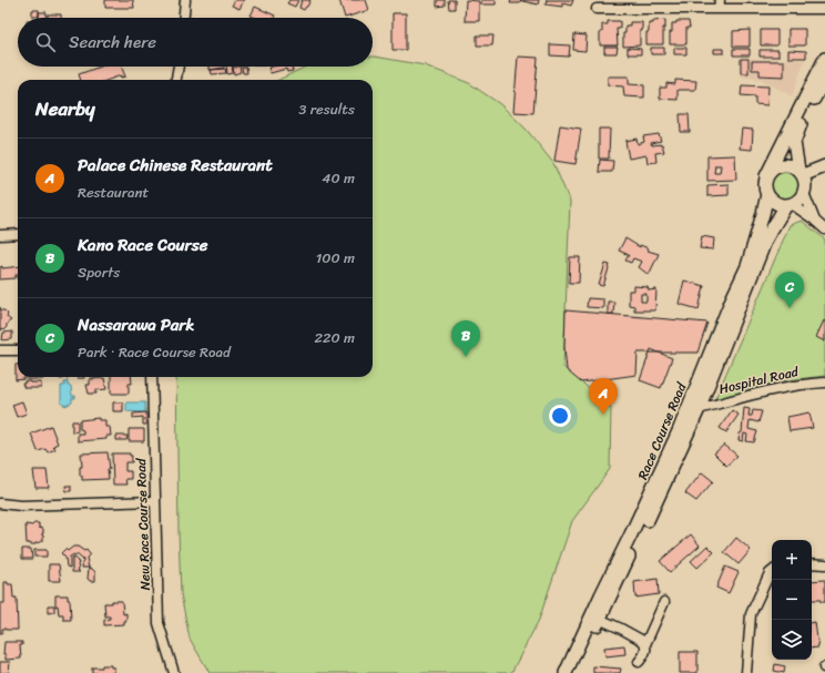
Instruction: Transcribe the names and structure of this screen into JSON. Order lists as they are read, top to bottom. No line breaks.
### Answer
{"streets":{"street":["Hospital Road","Race Course Road","New Race Course Road"]},"crossings":[["Hospital Road","Race Course Road"]],"page":{"search":"Search here","heading":["Nearby","3 results"],"list":[{"mark":"A","name":"Palace Chinese Restaurant","note":"Restaurant","value":"40 m"},{"mark":"B","name":"Kano Race Course","note":"Sports","value":"100 m"},{"mark":"C","name":"Nassarawa Park","note":"Park · Race Course Road","value":"220 m"}],"pins":["C","B","A"],"map_buttons":["+","−"]}}
